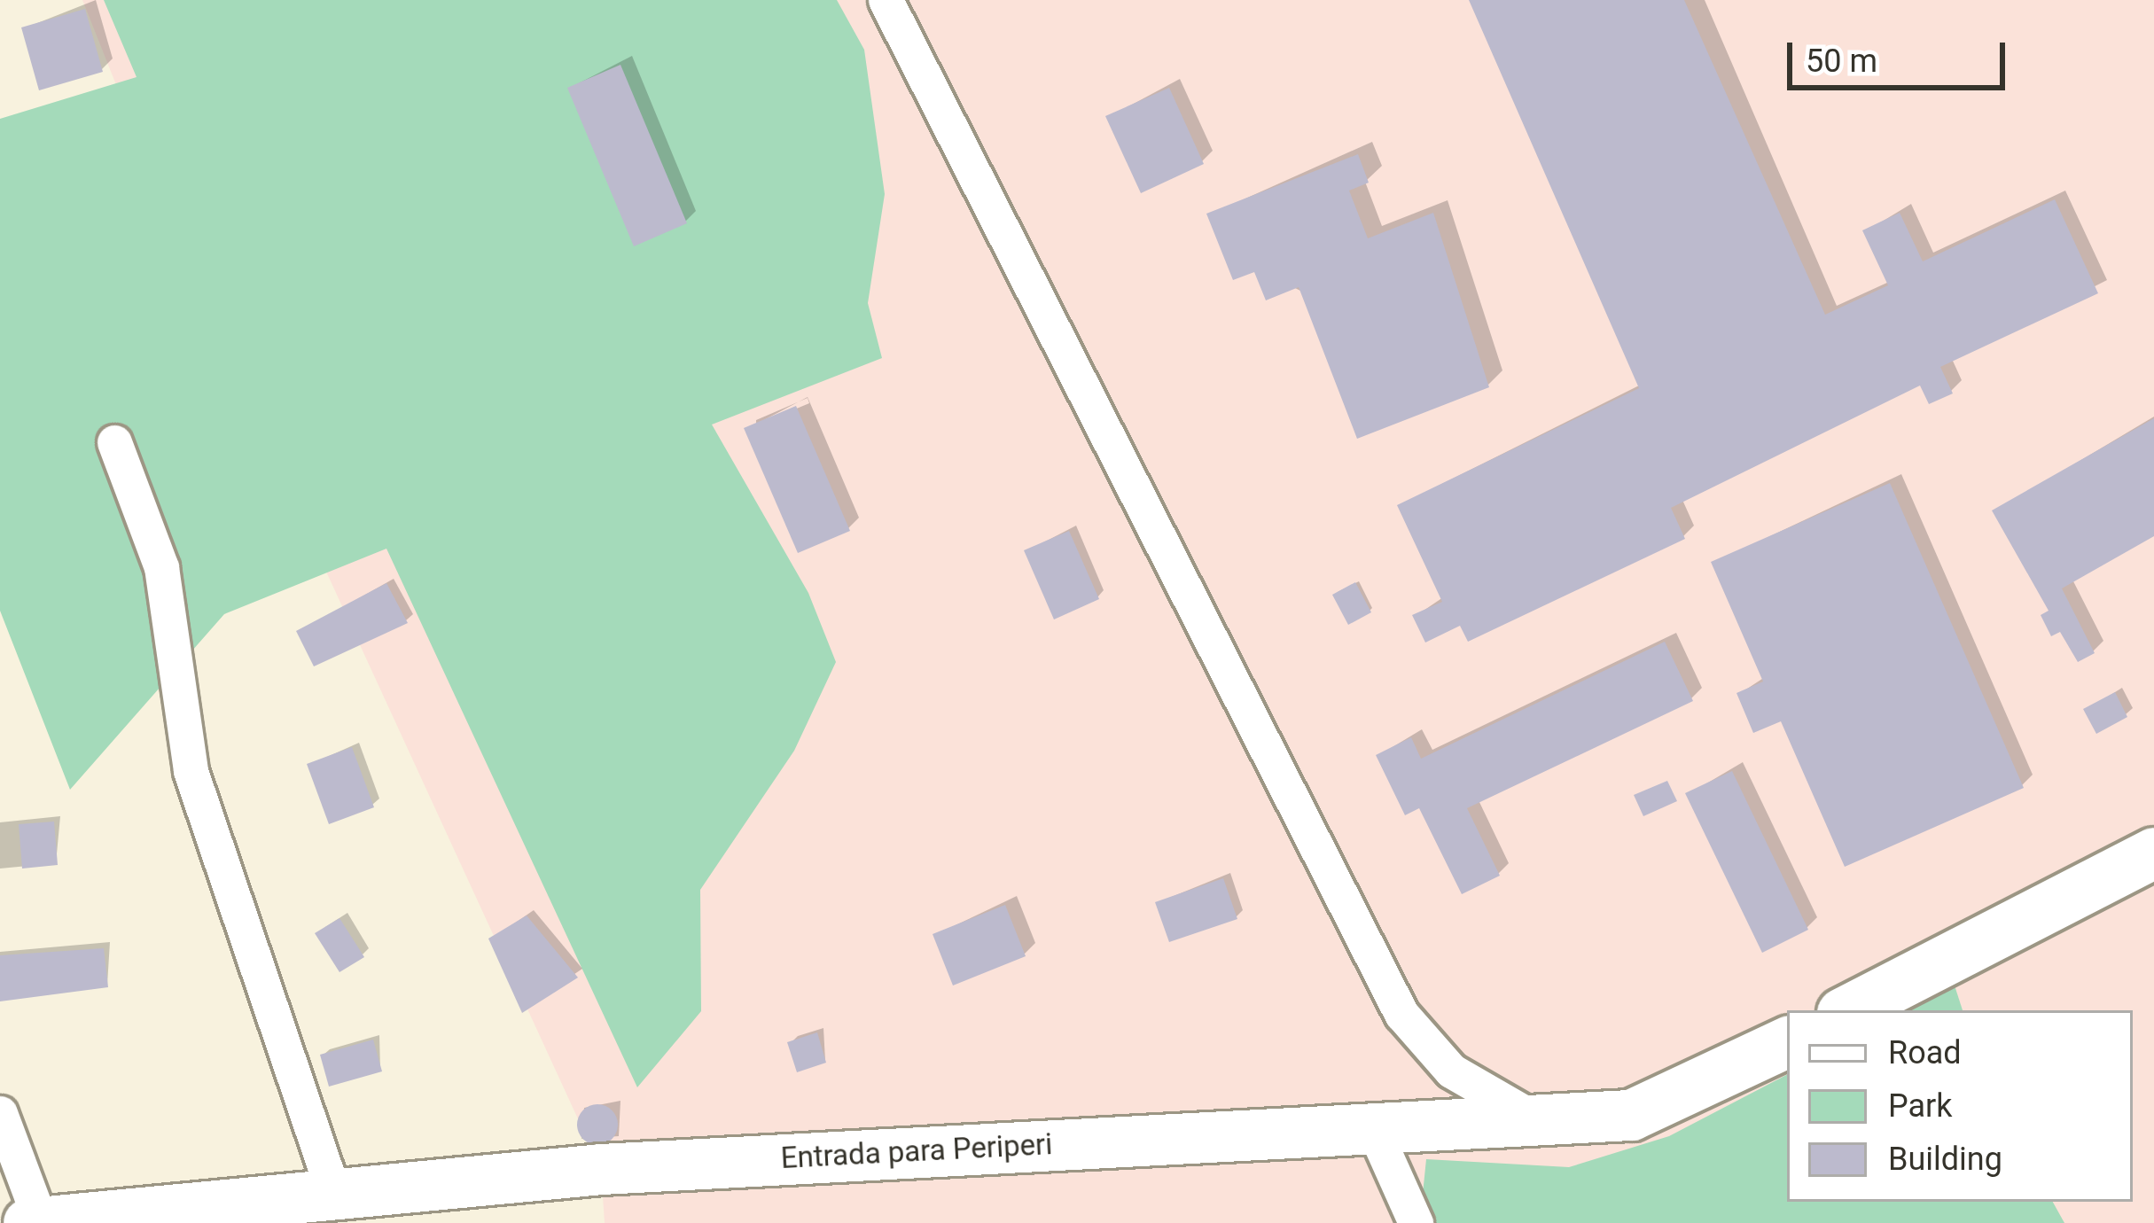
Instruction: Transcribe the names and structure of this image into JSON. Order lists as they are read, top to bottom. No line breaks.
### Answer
{"streets":{"main road":["Entrada para Periperi"]},"legend":["Road","Park","Building"],"scale_bar":"50 m"}
